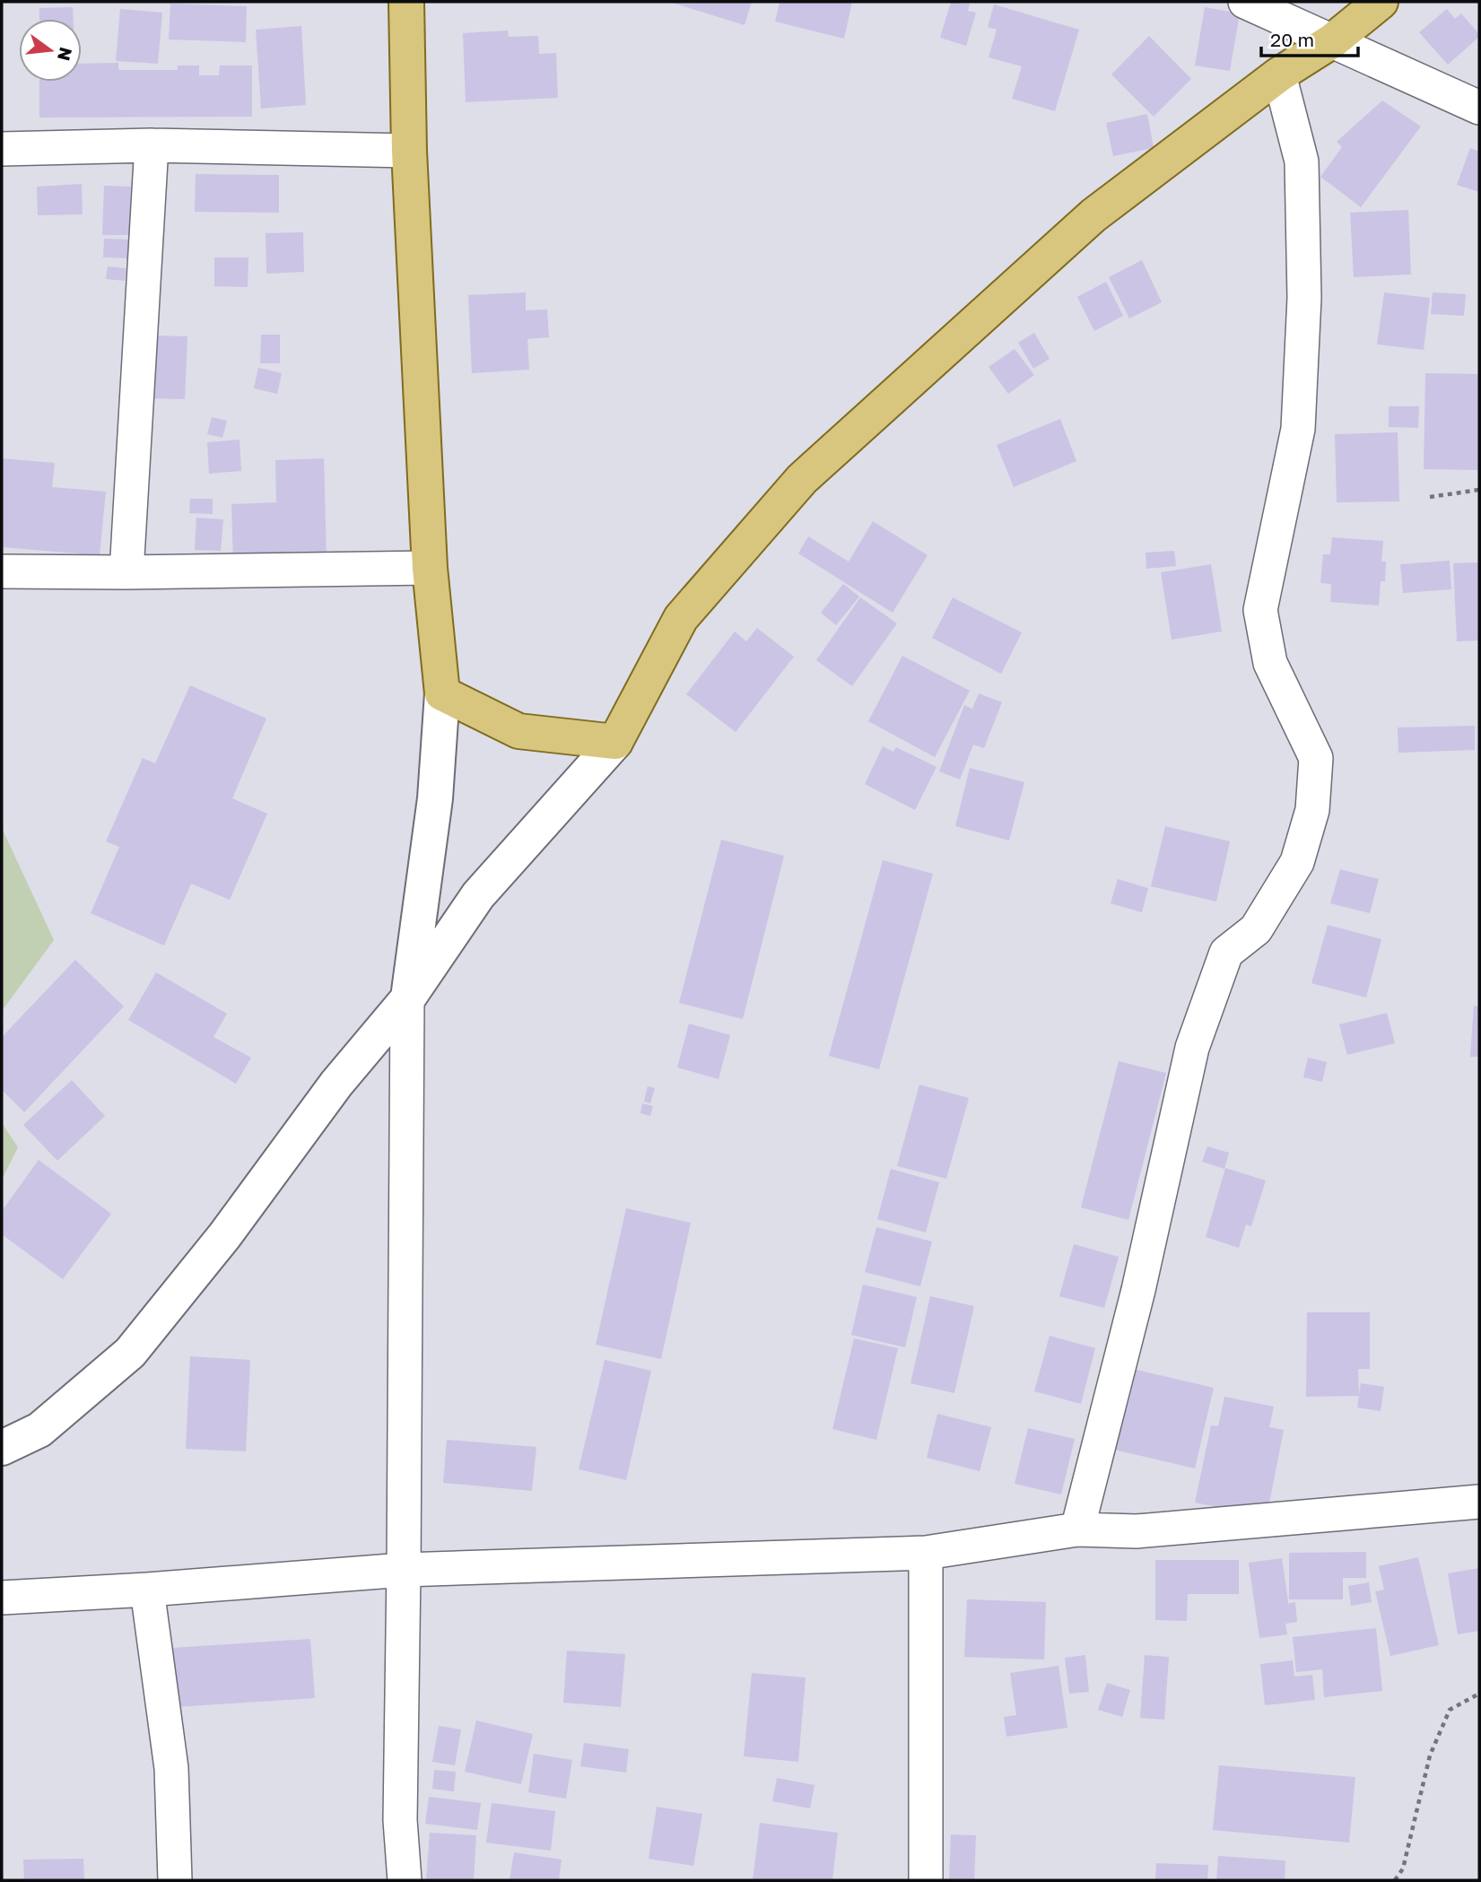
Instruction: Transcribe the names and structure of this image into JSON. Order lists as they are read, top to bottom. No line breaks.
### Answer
{"scale_bar":"20 m","north":"right"}
